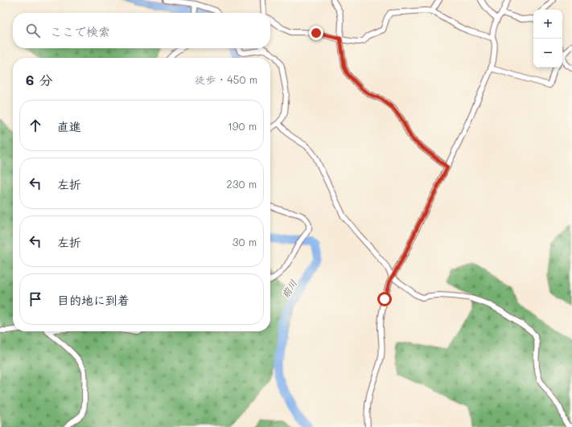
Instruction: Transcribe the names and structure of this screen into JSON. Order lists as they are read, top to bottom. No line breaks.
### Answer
{"water":["前川"],"page":{"map_buttons":["+","−"],"search":"ここで検索","heading":["6 分","徒歩 · 450 m"],"list":[["直進","190 m"],["左折","230 m"],["左折","30 m"],"目的地に到着"]}}
